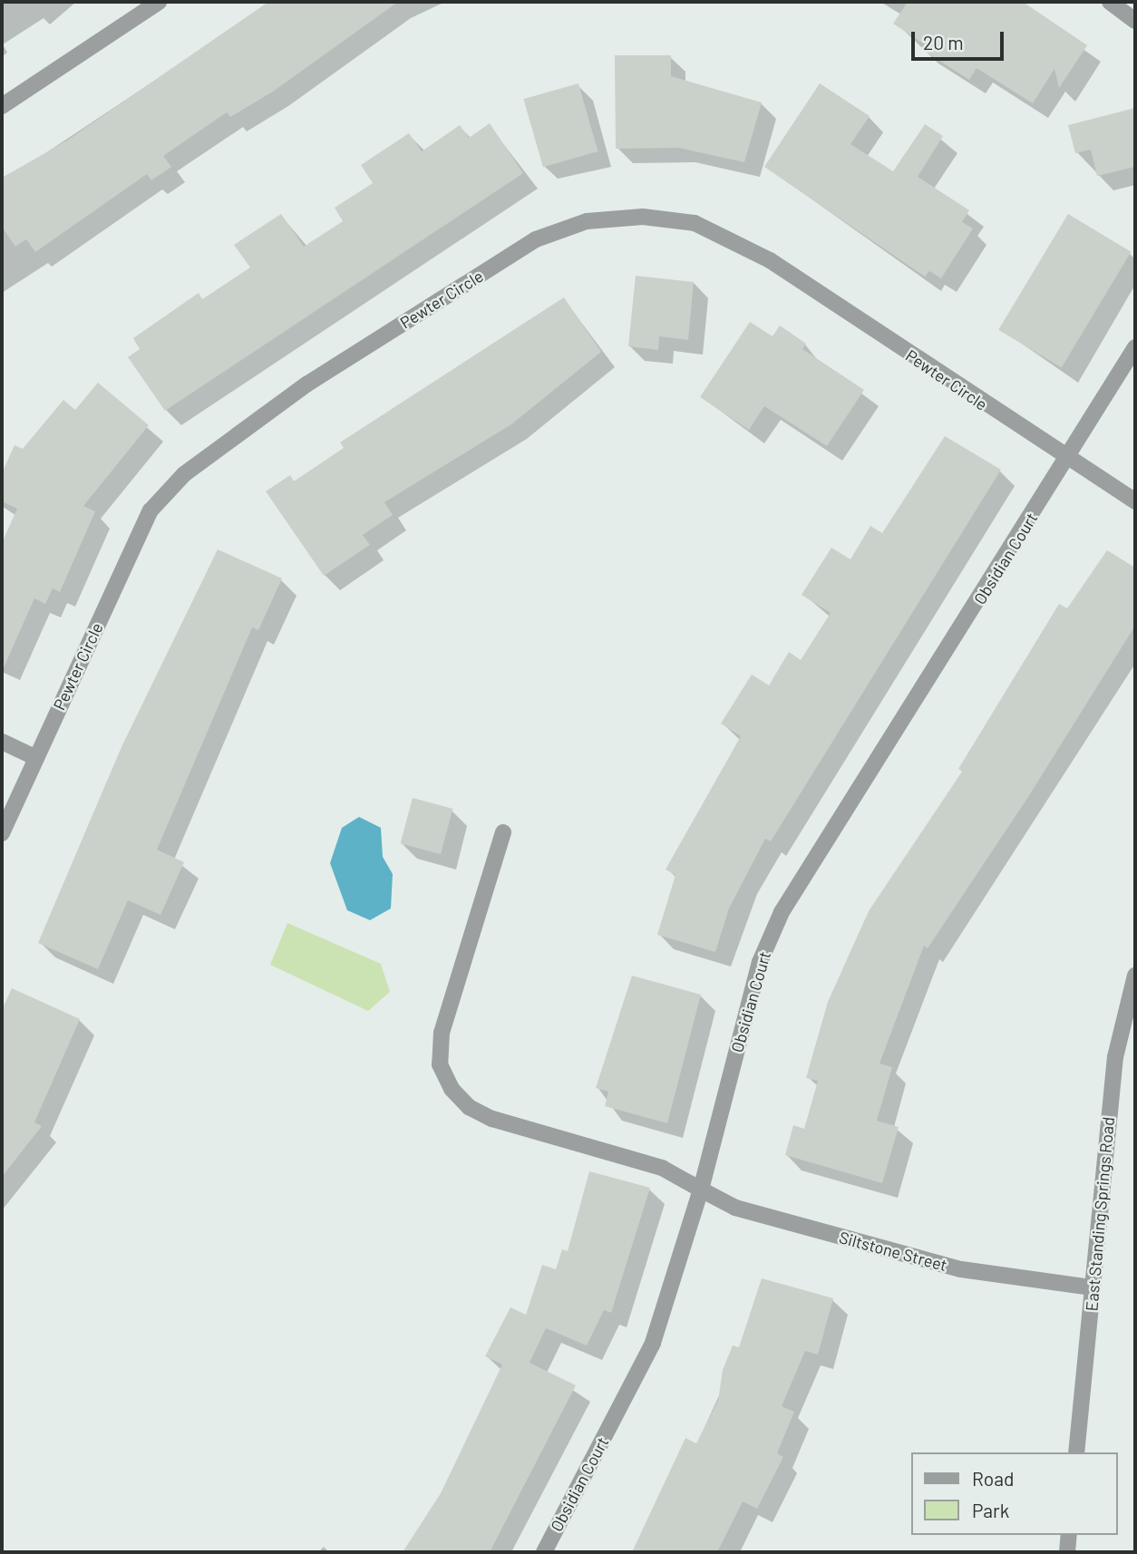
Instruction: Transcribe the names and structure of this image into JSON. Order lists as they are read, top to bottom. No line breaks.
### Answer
{"streets":{"street":["Pewter Circle","Obsidian Court","East Standing Springs Road","Siltstone Street"]},"crossings":[["Pewter Circle","Obsidian Court"],["Obsidian Court","Siltstone Street"],["East Standing Springs Road","Siltstone Street"]],"legend":["Road","Park"],"scale_bar":"20 m"}
